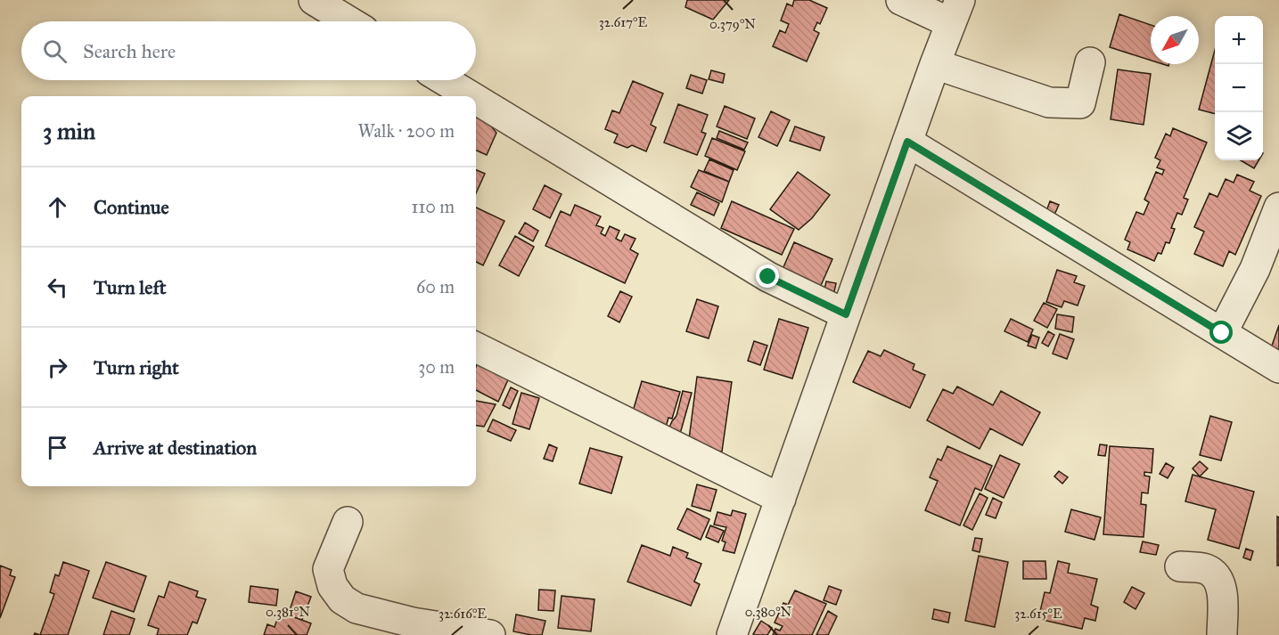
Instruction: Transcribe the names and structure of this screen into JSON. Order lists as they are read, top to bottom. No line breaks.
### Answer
{"north":"bottom left","page":{"map_buttons":["+","−"],"search":"Search here","heading":["3 min","Walk · 200 m"],"list":[["Continue","110 m"],["Turn left","60 m"],["Turn right","30 m"],"Arrive at destination"]},"coordinates":["32.617°E","0.379°N","0.381°N","0.380°N","32.616°E","32.615°E"]}
